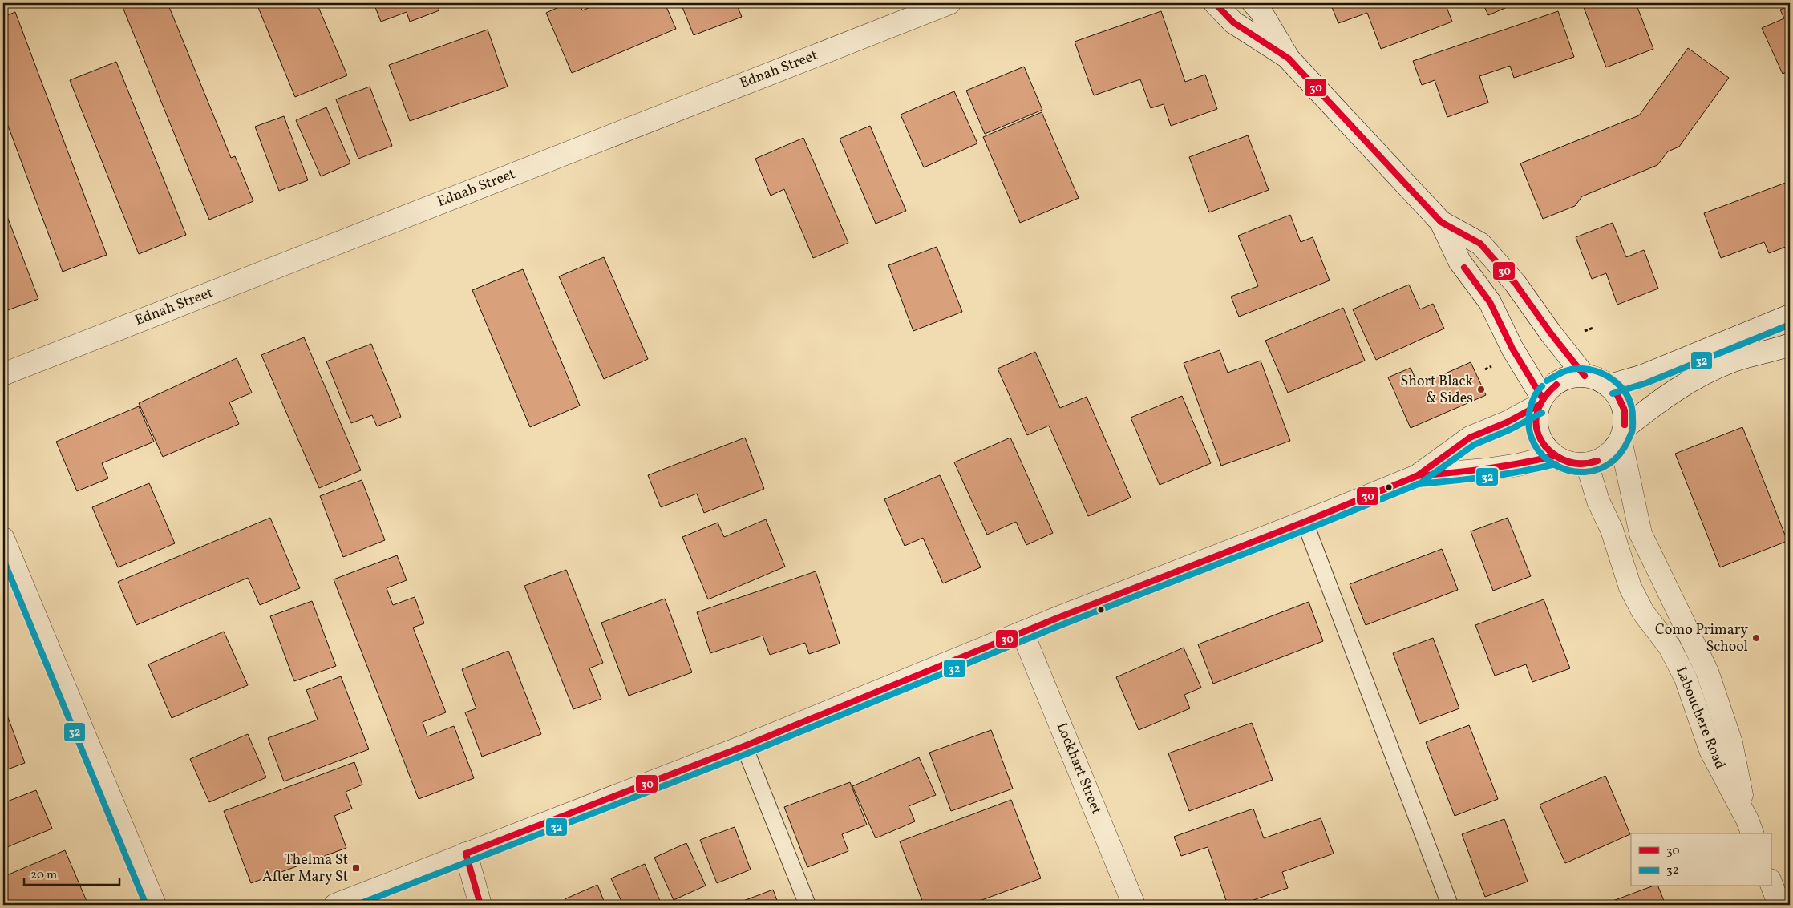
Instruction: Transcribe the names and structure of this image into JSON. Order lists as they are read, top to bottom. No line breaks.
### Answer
{"streets":{"street":["Ednah Street","Labouchere Road","Lockhart Street"]},"places":{"other":["Short Black & Sides","Como Primary School"],"transit":["Thelma St After Mary St"]},"lines":["transit line 30","transit line 32"],"legend":["30","32"],"scale_bar":"20 m"}
